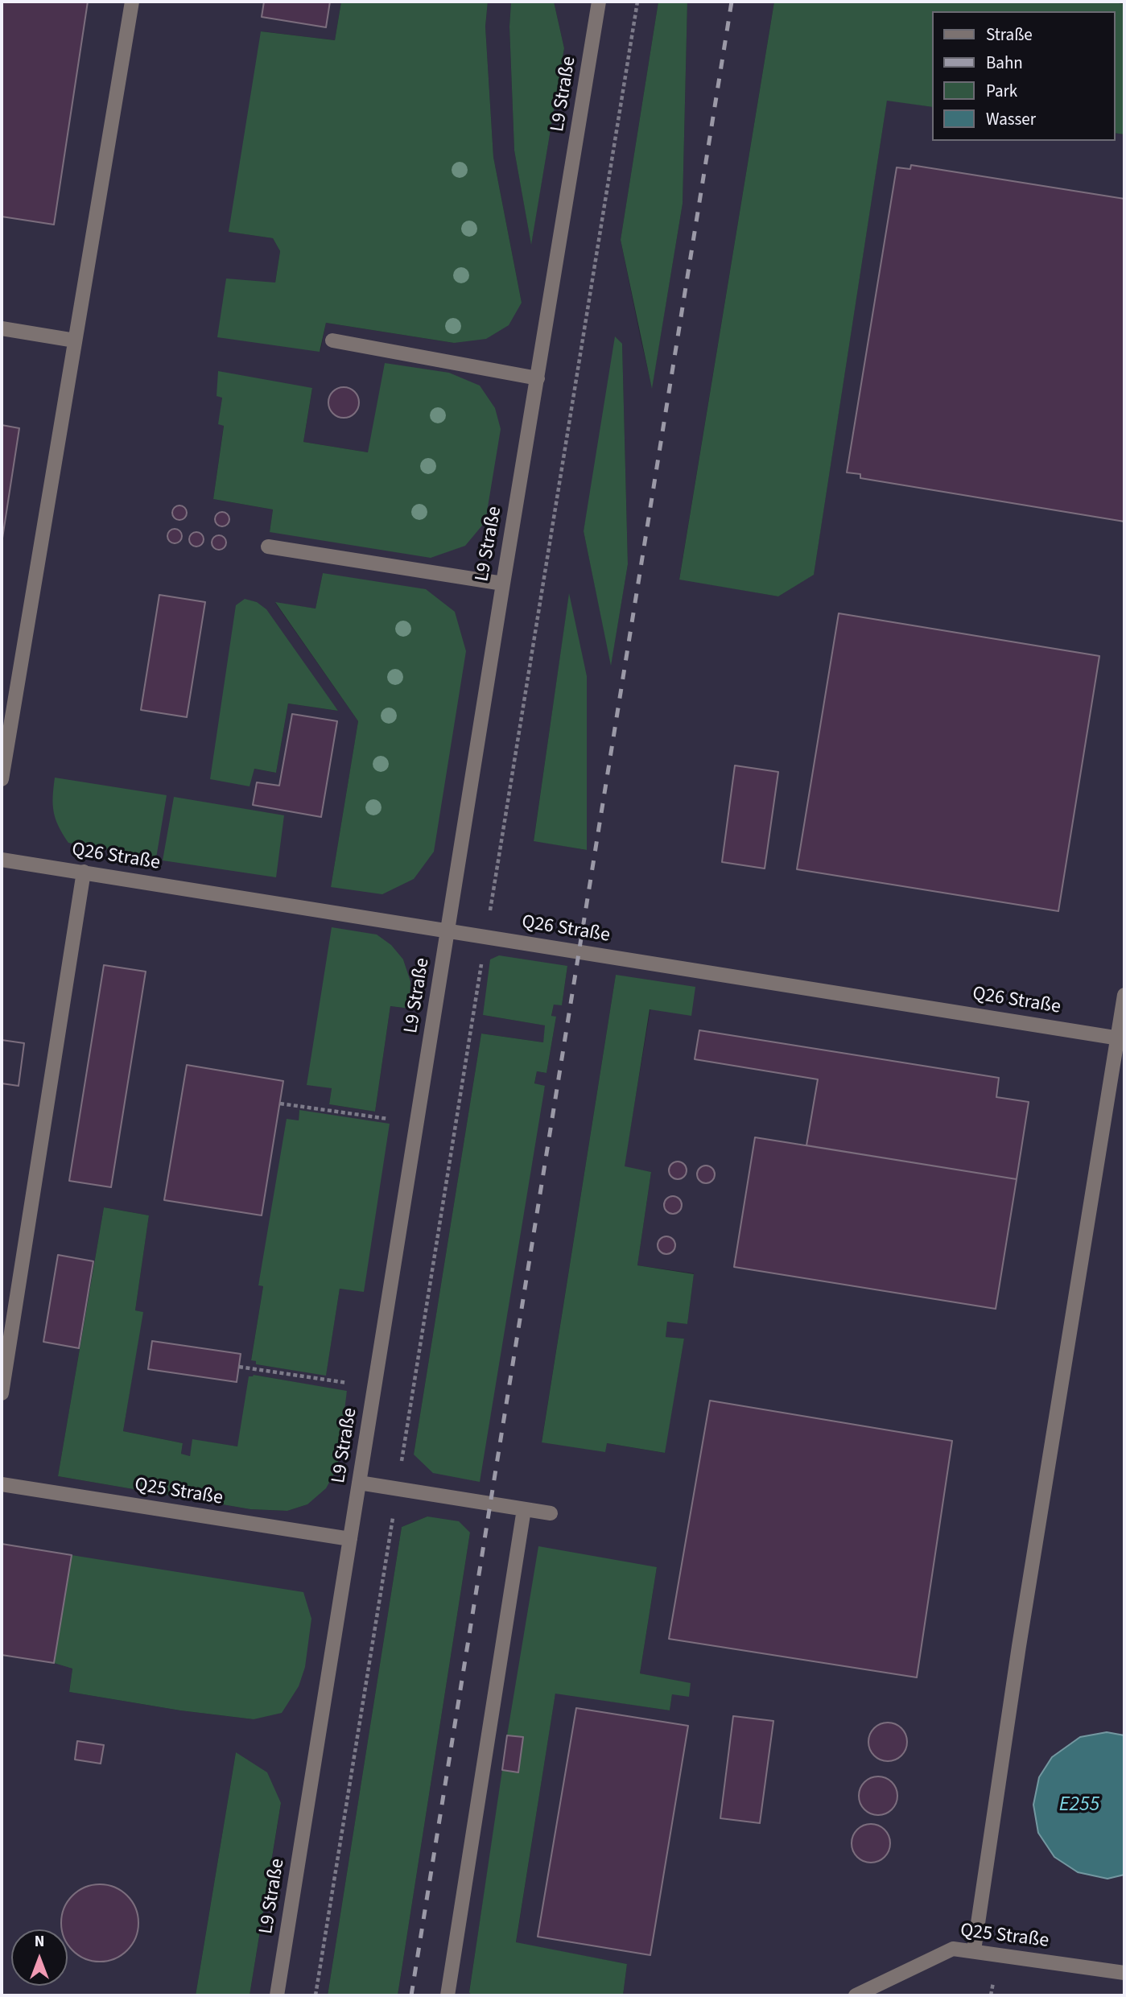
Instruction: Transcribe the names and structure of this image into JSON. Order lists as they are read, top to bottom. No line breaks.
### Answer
{"streets":{"lane":["L9 Straße","Q26 Straße","Q25 Straße"]},"crossings":[["L9 Straße","Q26 Straße"],["L9 Straße","Q25 Straße"]],"water":["E255"],"legend":["Straße","Bahn","Park","Wasser"],"north":"top"}
